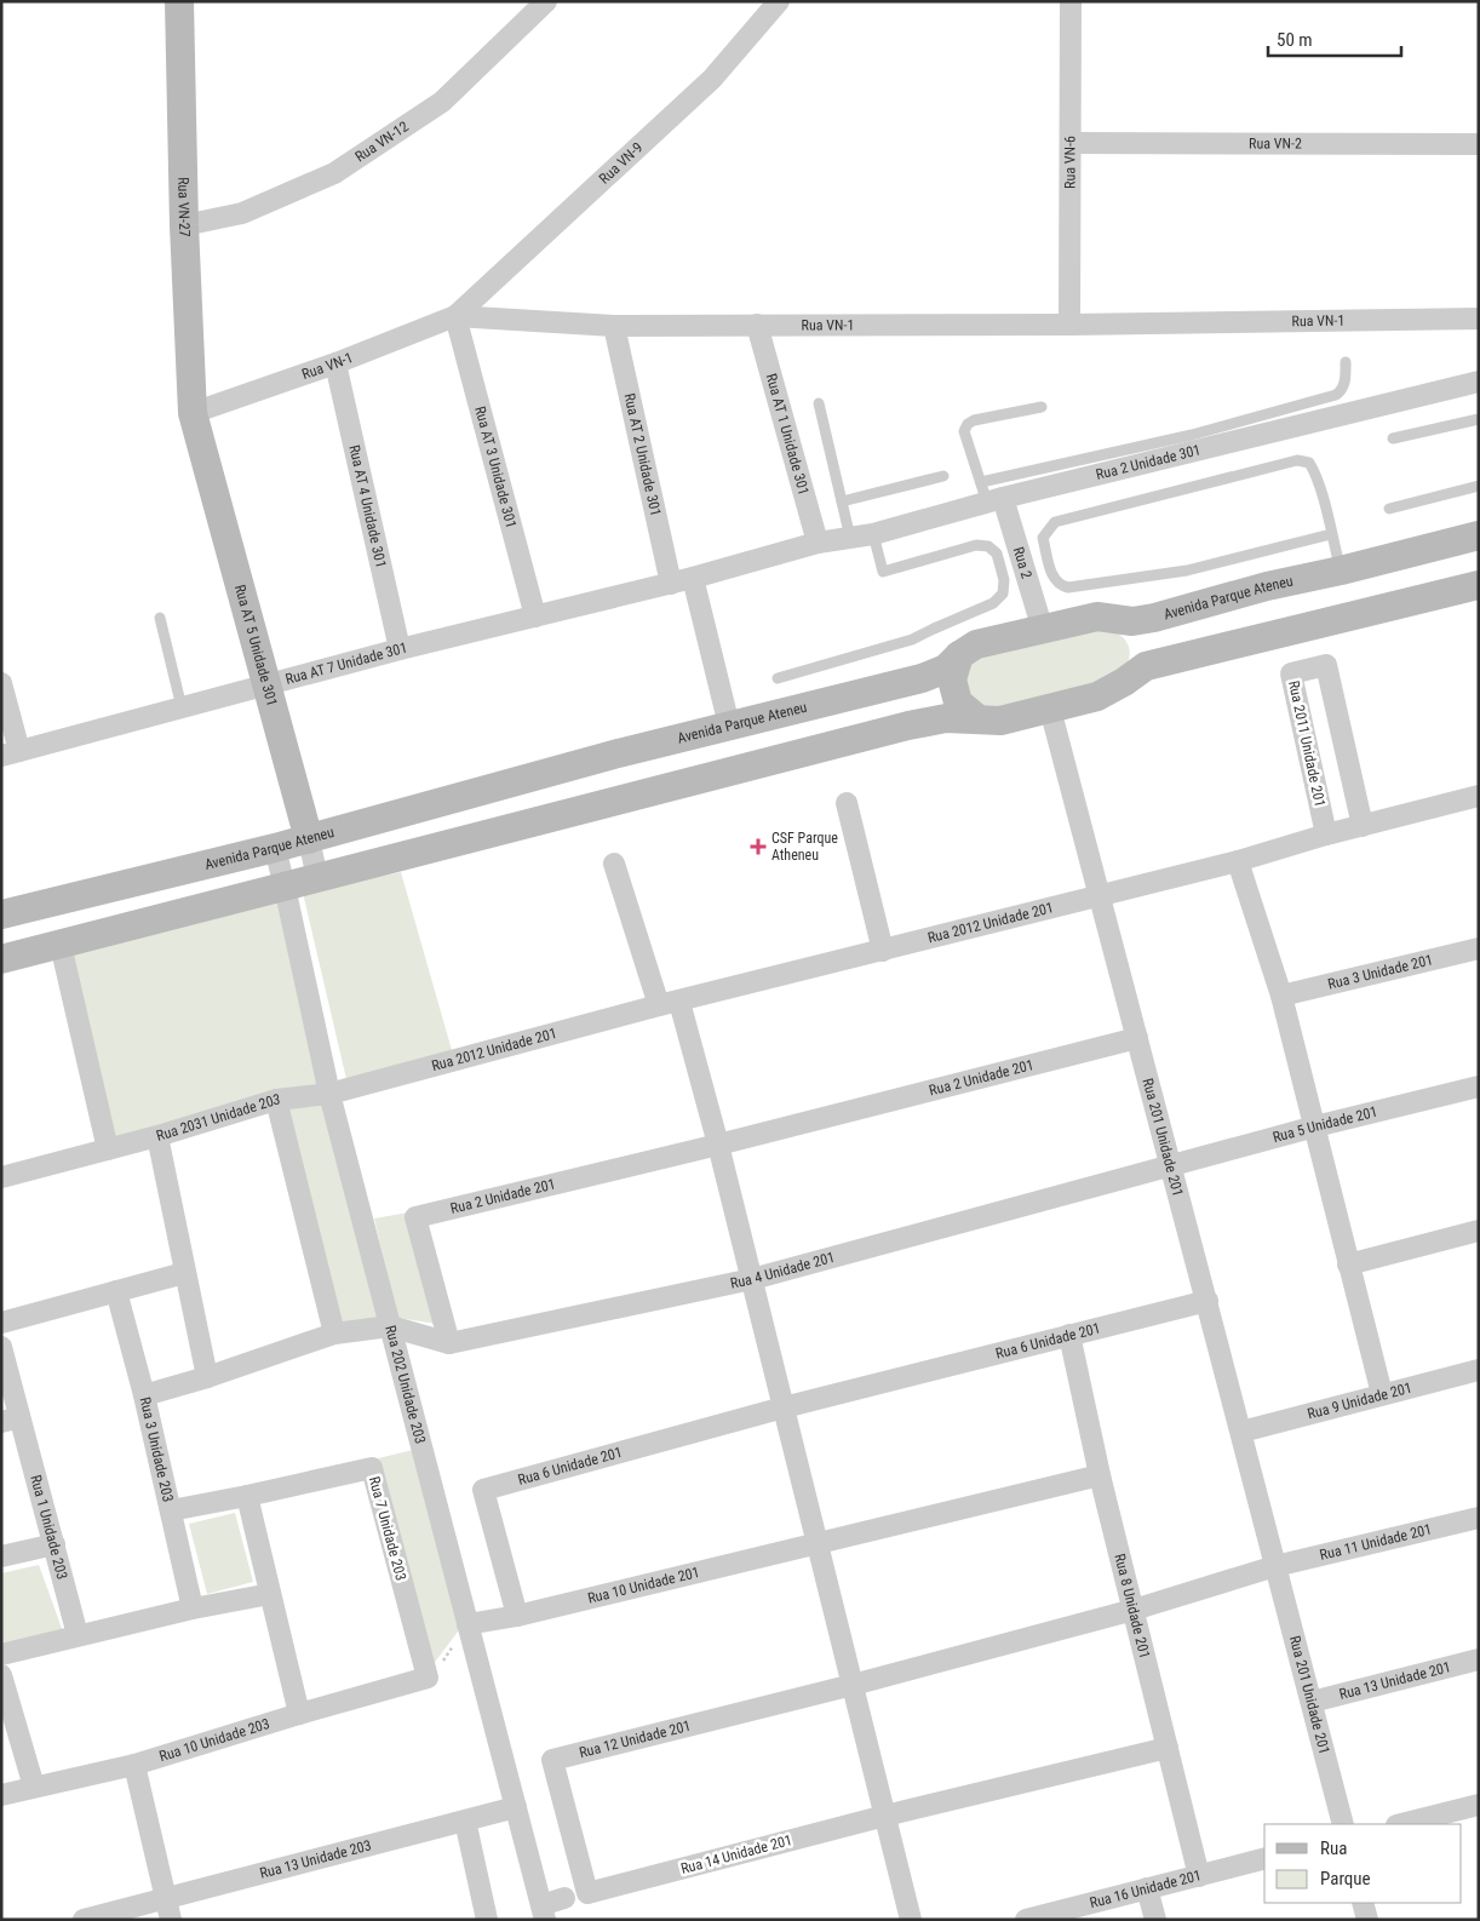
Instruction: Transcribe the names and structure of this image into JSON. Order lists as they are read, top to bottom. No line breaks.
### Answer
{"streets":{"street":["Rua VN-12","Rua VN-2","Rua VN-6","Rua VN-9","Rua VN-27","Rua VN-1","Rua AT 1 Unidade 301","Rua AT 2 Unidade 301","Rua 2 Unidade 301","Rua AT 3 Unidade 301","Rua AT 4 Unidade 301","Rua 2","Avenida Parque Ateneu","Rua AT 5 Unidade 301","Rua AT 7 Unidade 301","Rua 2011 Unidade 201","Rua 2012 Unidade 201","Rua 3 Unidade 201","Rua 2 Unidade 201","Rua 2031 Unidade 203","Rua 5 Unidade 201","Rua 201 Unidade 201","Rua 4 Unidade 201","Rua 6 Unidade 201","Rua 202 Unidade 203","Rua 9 Unidade 201","Rua 3 Unidade 203","Rua 1 Unidade 203","Rua 7 Unidade 203","Rua 11 Unidade 201","Rua 10 Unidade 201","Rua 8 Unidade 201","Rua 13 Unidade 201","Rua 10 Unidade 203","Rua 12 Unidade 201","Rua 14 Unidade 201","Rua 13 Unidade 203","Rua 16 Unidade 201"]},"crossings":[["Rua VN-12","Rua VN-27"],["Rua VN-2","Rua VN-6"],["Rua VN-6","Rua VN-1"],["Rua VN-9","Rua VN-1"],["Rua VN-9","Rua AT 3 Unidade 301"],["Rua VN-27","Rua VN-1"],["Rua VN-27","Rua AT 5 Unidade 301"],["Rua VN-1","Rua AT 1 Unidade 301"],["Rua VN-1","Rua AT 2 Unidade 301"],["Rua VN-1","Rua AT 3 Unidade 301"],["Rua VN-1","Rua AT 4 Unidade 301"],["Rua VN-1","Rua AT 5 Unidade 301"],["Rua AT 1 Unidade 301","Rua 2 Unidade 301"],["Rua AT 1 Unidade 301","Rua AT 7 Unidade 301"],["Rua AT 2 Unidade 301","Rua AT 7 Unidade 301"],["Rua 2 Unidade 301","Rua 2"],["Rua 2 Unidade 301","Rua AT 7 Unidade 301"],["Rua AT 3 Unidade 301","Rua AT 7 Unidade 301"],["Rua AT 4 Unidade 301","Rua AT 7 Unidade 301"],["Rua 2","Avenida Parque Ateneu"],["Avenida Parque Ateneu","Rua AT 5 Unidade 301"],["Avenida Parque Ateneu","Rua 202 Unidade 203"],["Rua AT 5 Unidade 301","Rua AT 7 Unidade 301"],["Rua 2012 Unidade 201","Rua 2031 Unidade 203"],["Rua 2012 Unidade 201","Rua 201 Unidade 201"],["Rua 2012 Unidade 201","Rua 202 Unidade 203"],["Rua 2 Unidade 201","Rua 201 Unidade 201"],["Rua 2 Unidade 201","Rua 4 Unidade 201"],["Rua 2031 Unidade 203","Rua 202 Unidade 203"],["Rua 5 Unidade 201","Rua 201 Unidade 201"],["Rua 5 Unidade 201","Rua 4 Unidade 201"],["Rua 201 Unidade 201","Rua 4 Unidade 201"],["Rua 201 Unidade 201","Rua 6 Unidade 201"],["Rua 201 Unidade 201","Rua 9 Unidade 201"],["Rua 201 Unidade 201","Rua 11 Unidade 201"],["Rua 201 Unidade 201","Rua 13 Unidade 201"],["Rua 4 Unidade 201","Rua 202 Unidade 203"],["Rua 6 Unidade 201","Rua 10 Unidade 201"],["Rua 6 Unidade 201","Rua 8 Unidade 201"],["Rua 202 Unidade 203","Rua 10 Unidade 201"],["Rua 202 Unidade 203","Rua 13 Unidade 203"],["Rua 3 Unidade 203","Rua 7 Unidade 203"],["Rua 7 Unidade 203","Rua 10 Unidade 203"],["Rua 10 Unidade 201","Rua 8 Unidade 201"],["Rua 8 Unidade 201","Rua 12 Unidade 201"],["Rua 8 Unidade 201","Rua 14 Unidade 201"],["Rua 8 Unidade 201","Rua 16 Unidade 201"],["Rua 12 Unidade 201","Rua 14 Unidade 201"]],"places":{"health":["CSF Parque Atheneu"]},"legend":["Rua","Parque"],"scale_bar":"50 m"}
